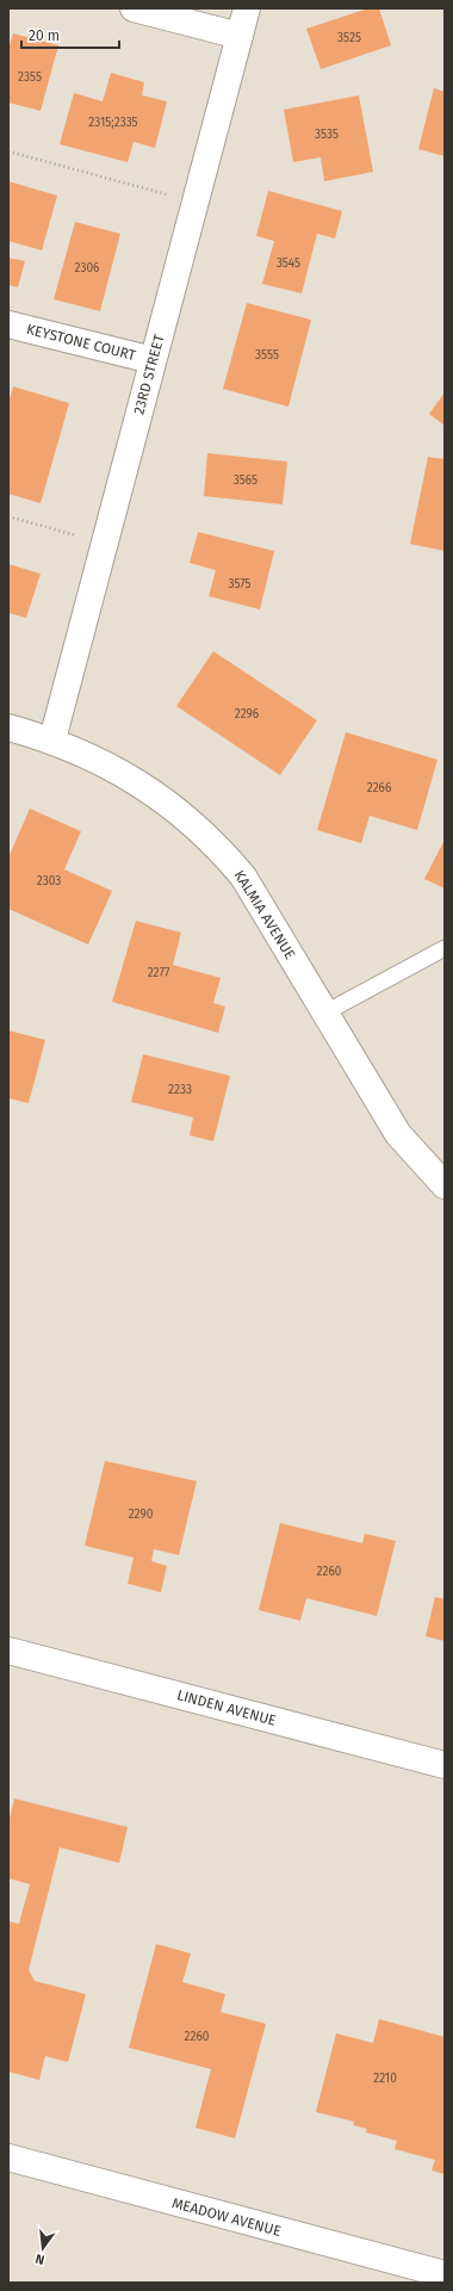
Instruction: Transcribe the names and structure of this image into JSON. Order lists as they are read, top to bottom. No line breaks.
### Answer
{"streets":{"street":["KEYSTONE COURT","23RD STREET","KALMIA AVENUE","LINDEN AVENUE","MEADOW AVENUE"]},"crossings":[["KEYSTONE COURT","23RD STREET"],["23RD STREET","KALMIA AVENUE"]],"house_numbers":["3525","2355","2315;2335","3535","3545","2306","3555","3565","3575","2296","2266","2303","2277","2233","2290","2260","2260","2210"],"scale_bar":"20 m","north":"bottom"}
